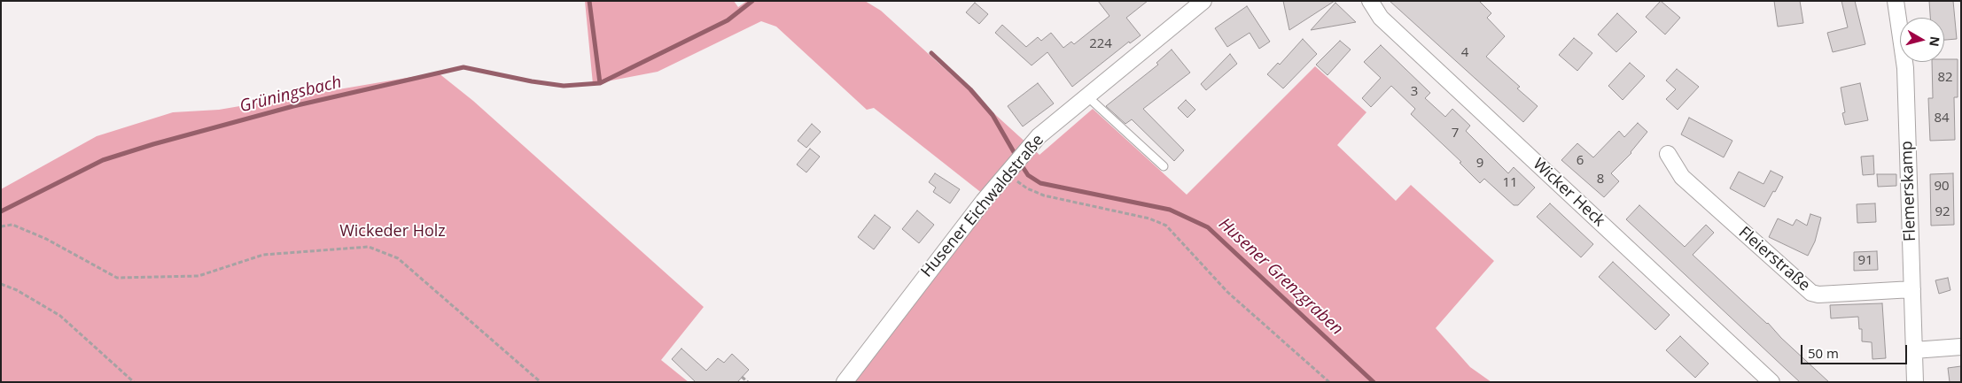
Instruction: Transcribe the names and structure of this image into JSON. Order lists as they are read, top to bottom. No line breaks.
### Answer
{"streets":{"street":["Flemerskamp","Wicker Heck","Husener Eichwaldstraße","Fleierstraße"]},"crossings":[["Flemerskamp","Fleierstraße"]],"water":["Grüningsbach","Husener Grenzgraben"],"parks":["Wickeder Holz"],"house_numbers":["224","4","82","3","84","7","6","9","8","11","90","92","91"],"scale_bar":"50 m","north":"right"}
